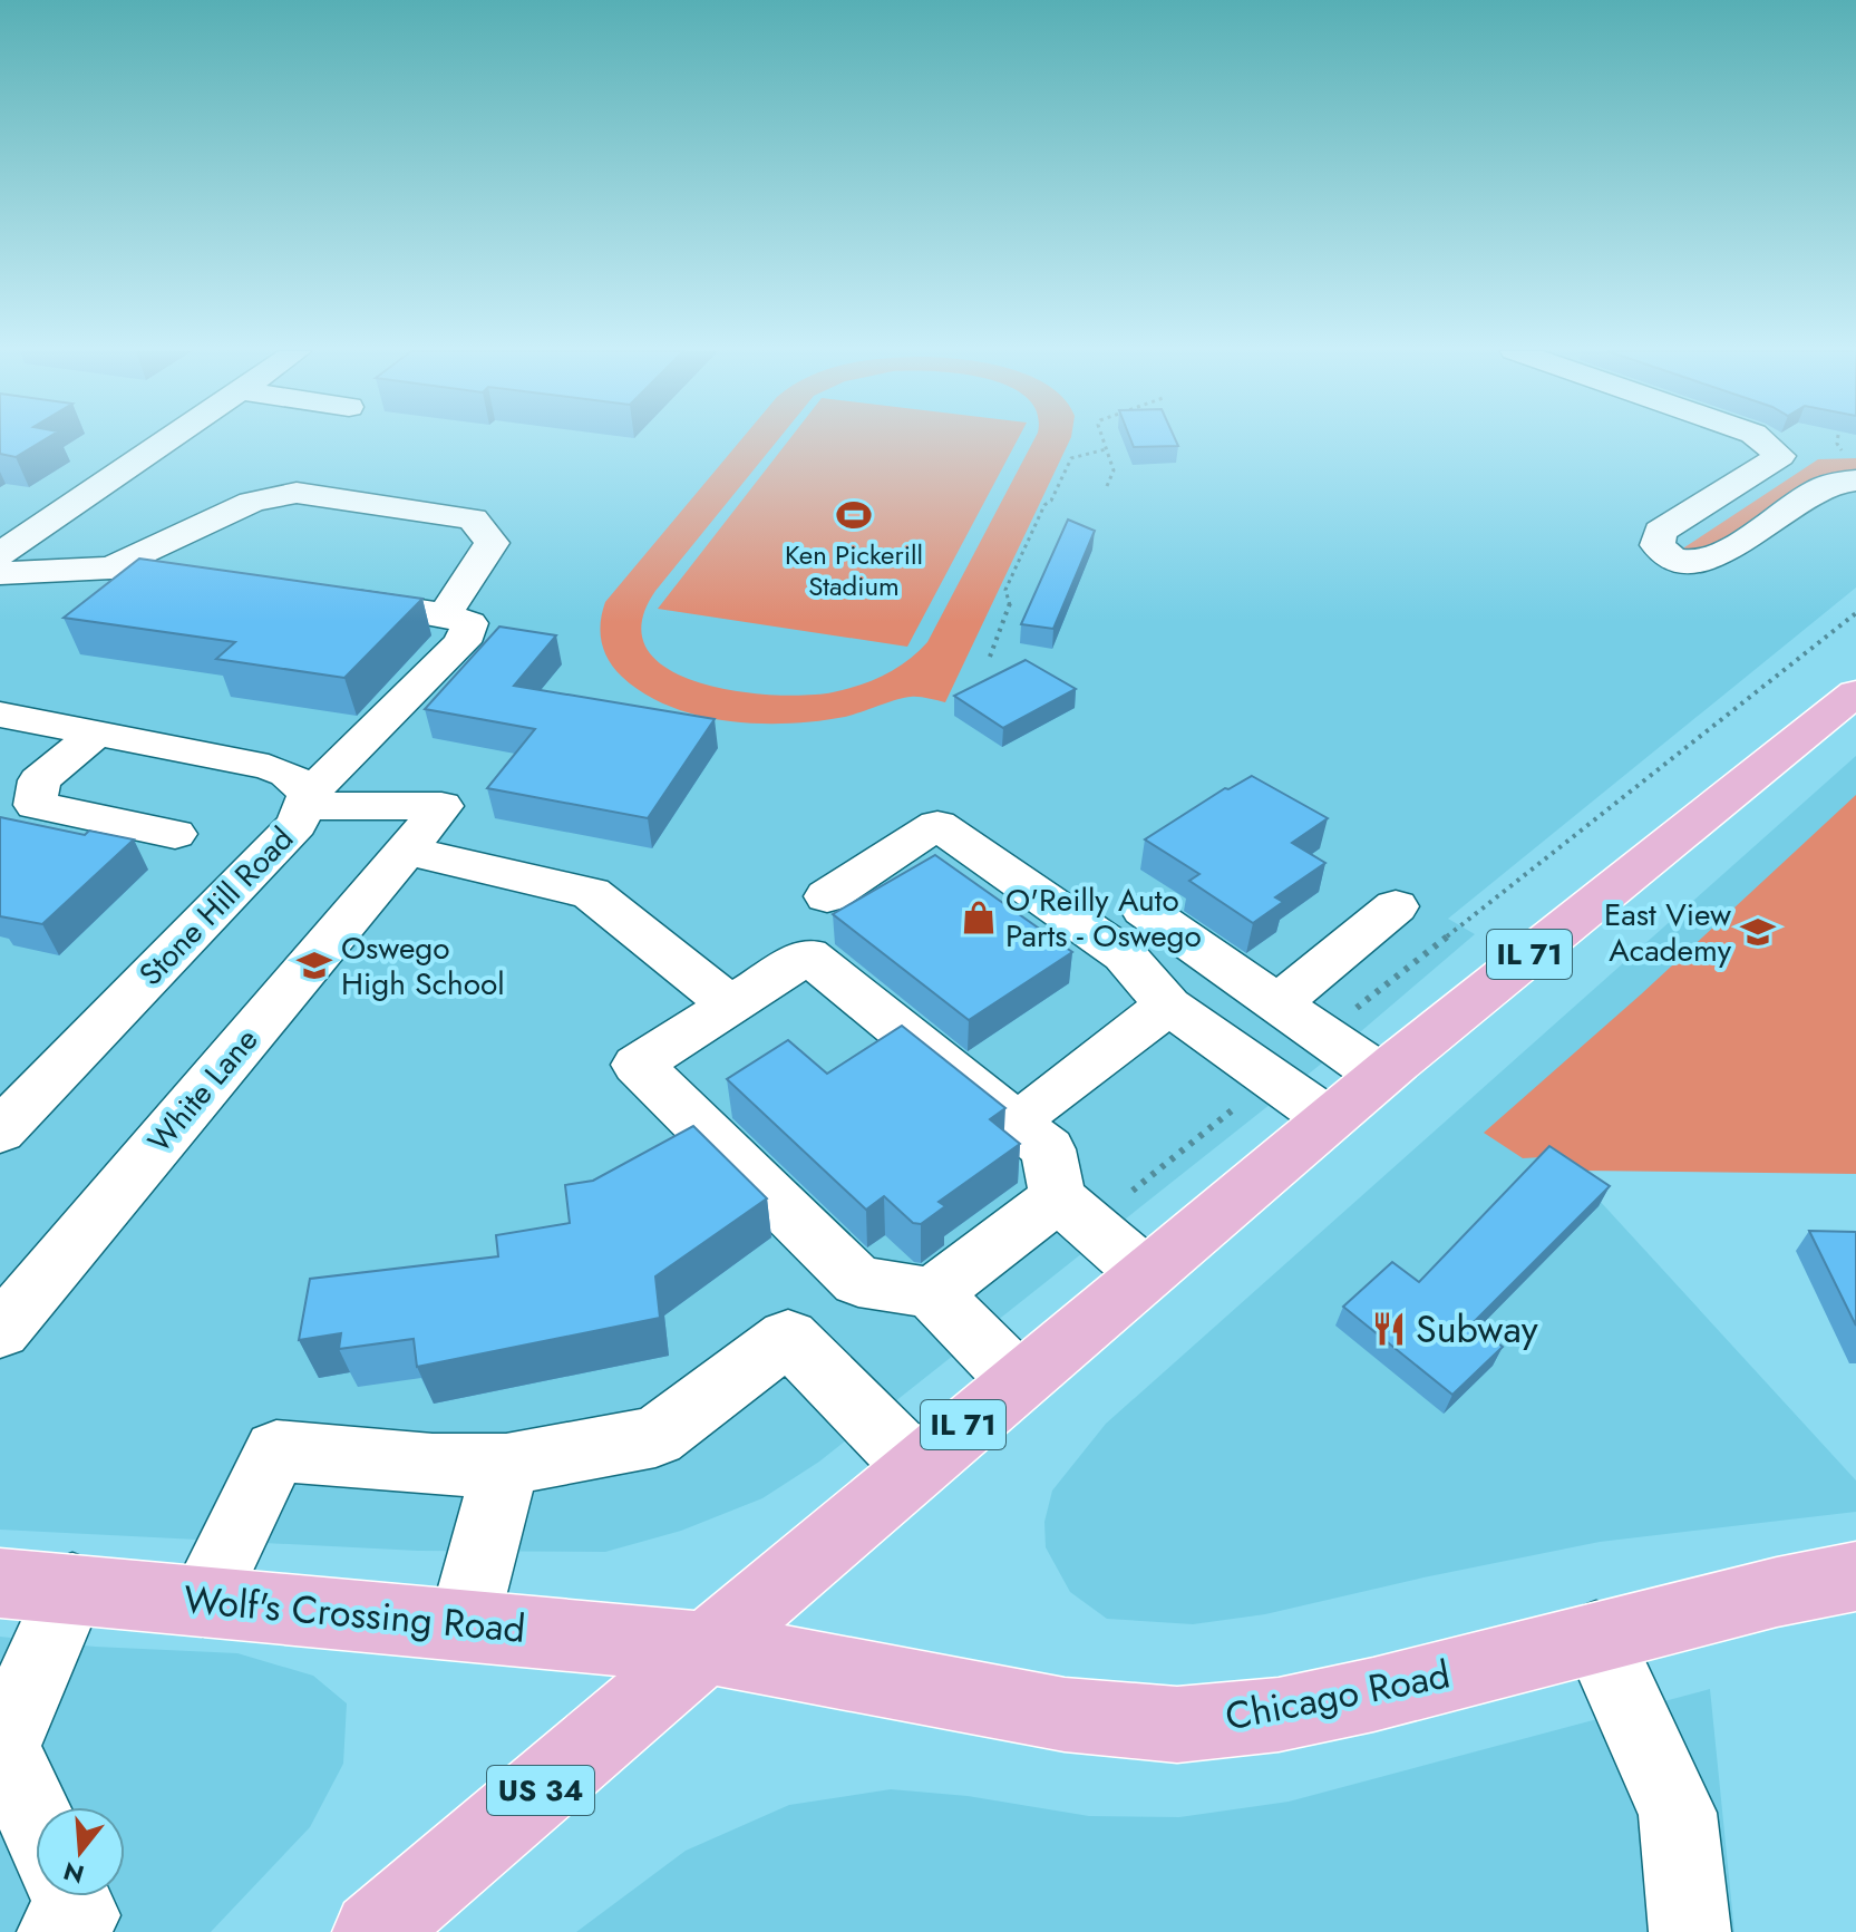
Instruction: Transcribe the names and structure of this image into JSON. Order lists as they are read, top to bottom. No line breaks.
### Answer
{"streets":{"main road":["IL 71","Wolf's Crossing Road","Chicago Road","US 34"],"street":["Stone Hill Road","White Lane"]},"crossings":[["Stone Hill Road","White Lane"],["IL 71","Wolf's Crossing Road"],["IL 71","Chicago Road"],["IL 71","US 34"],["Wolf's Crossing Road","Chicago Road"],["Wolf's Crossing Road","US 34"],["Chicago Road","US 34"]],"places":{"sports":["Ken Pickerill Stadium"],"shop":["O'Reilly Auto Parts - Oswego"],"school or university":["East View Academy","Oswego High School"],"restaurant":["Subway"]},"north":"bottom"}
